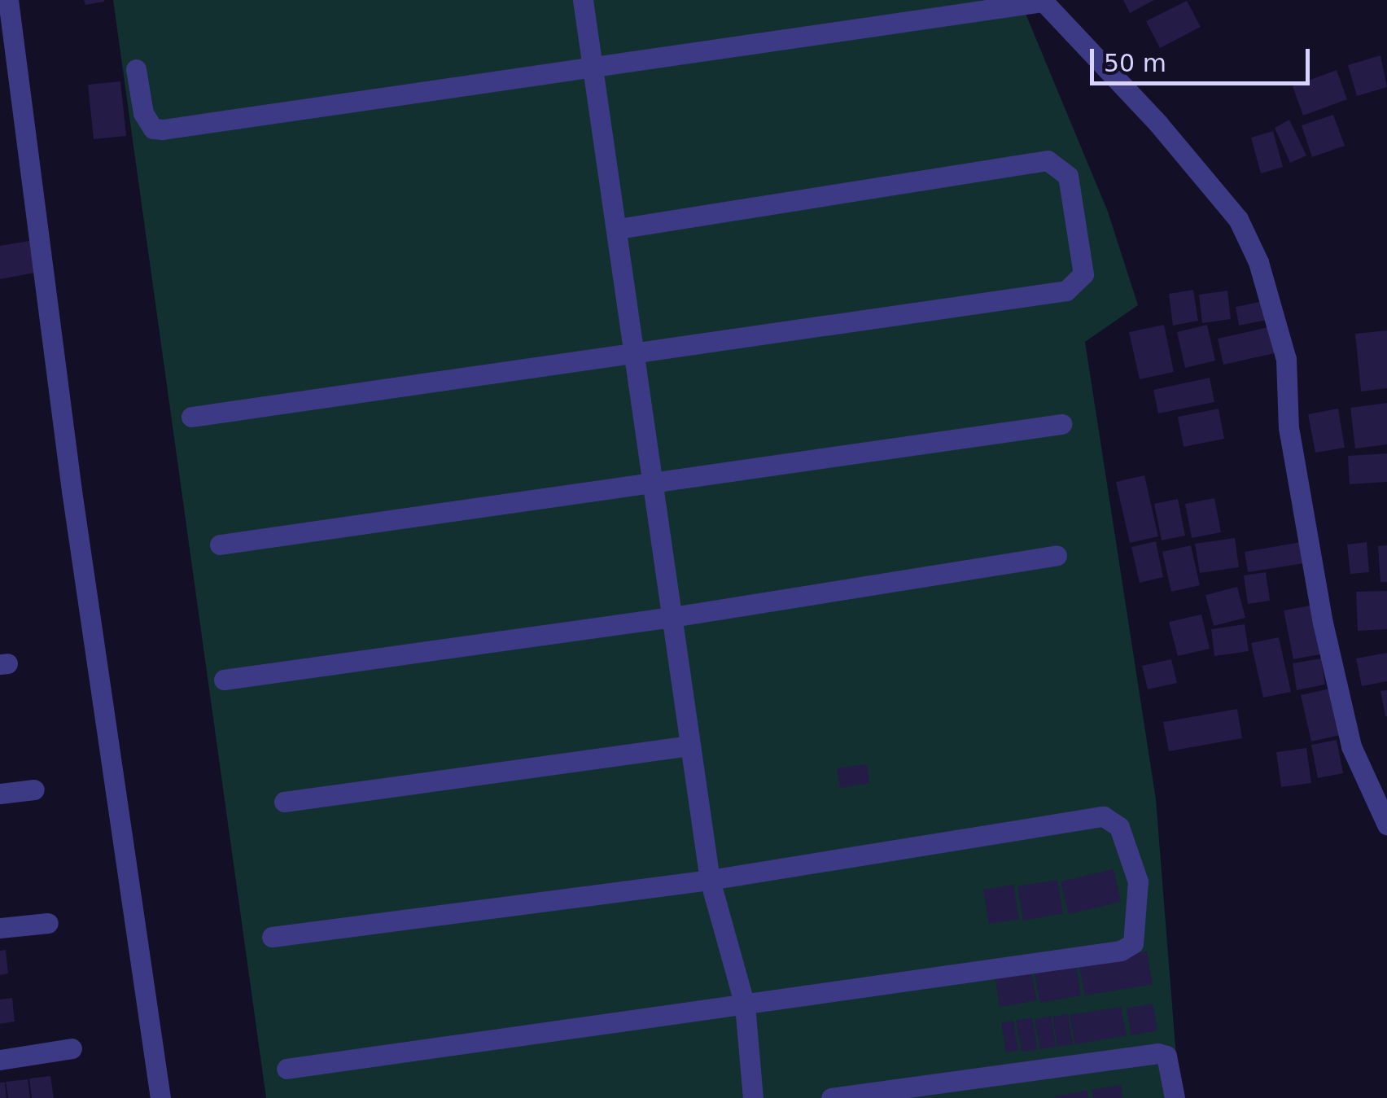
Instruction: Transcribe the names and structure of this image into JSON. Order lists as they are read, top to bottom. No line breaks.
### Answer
{"scale_bar":"50 m"}
